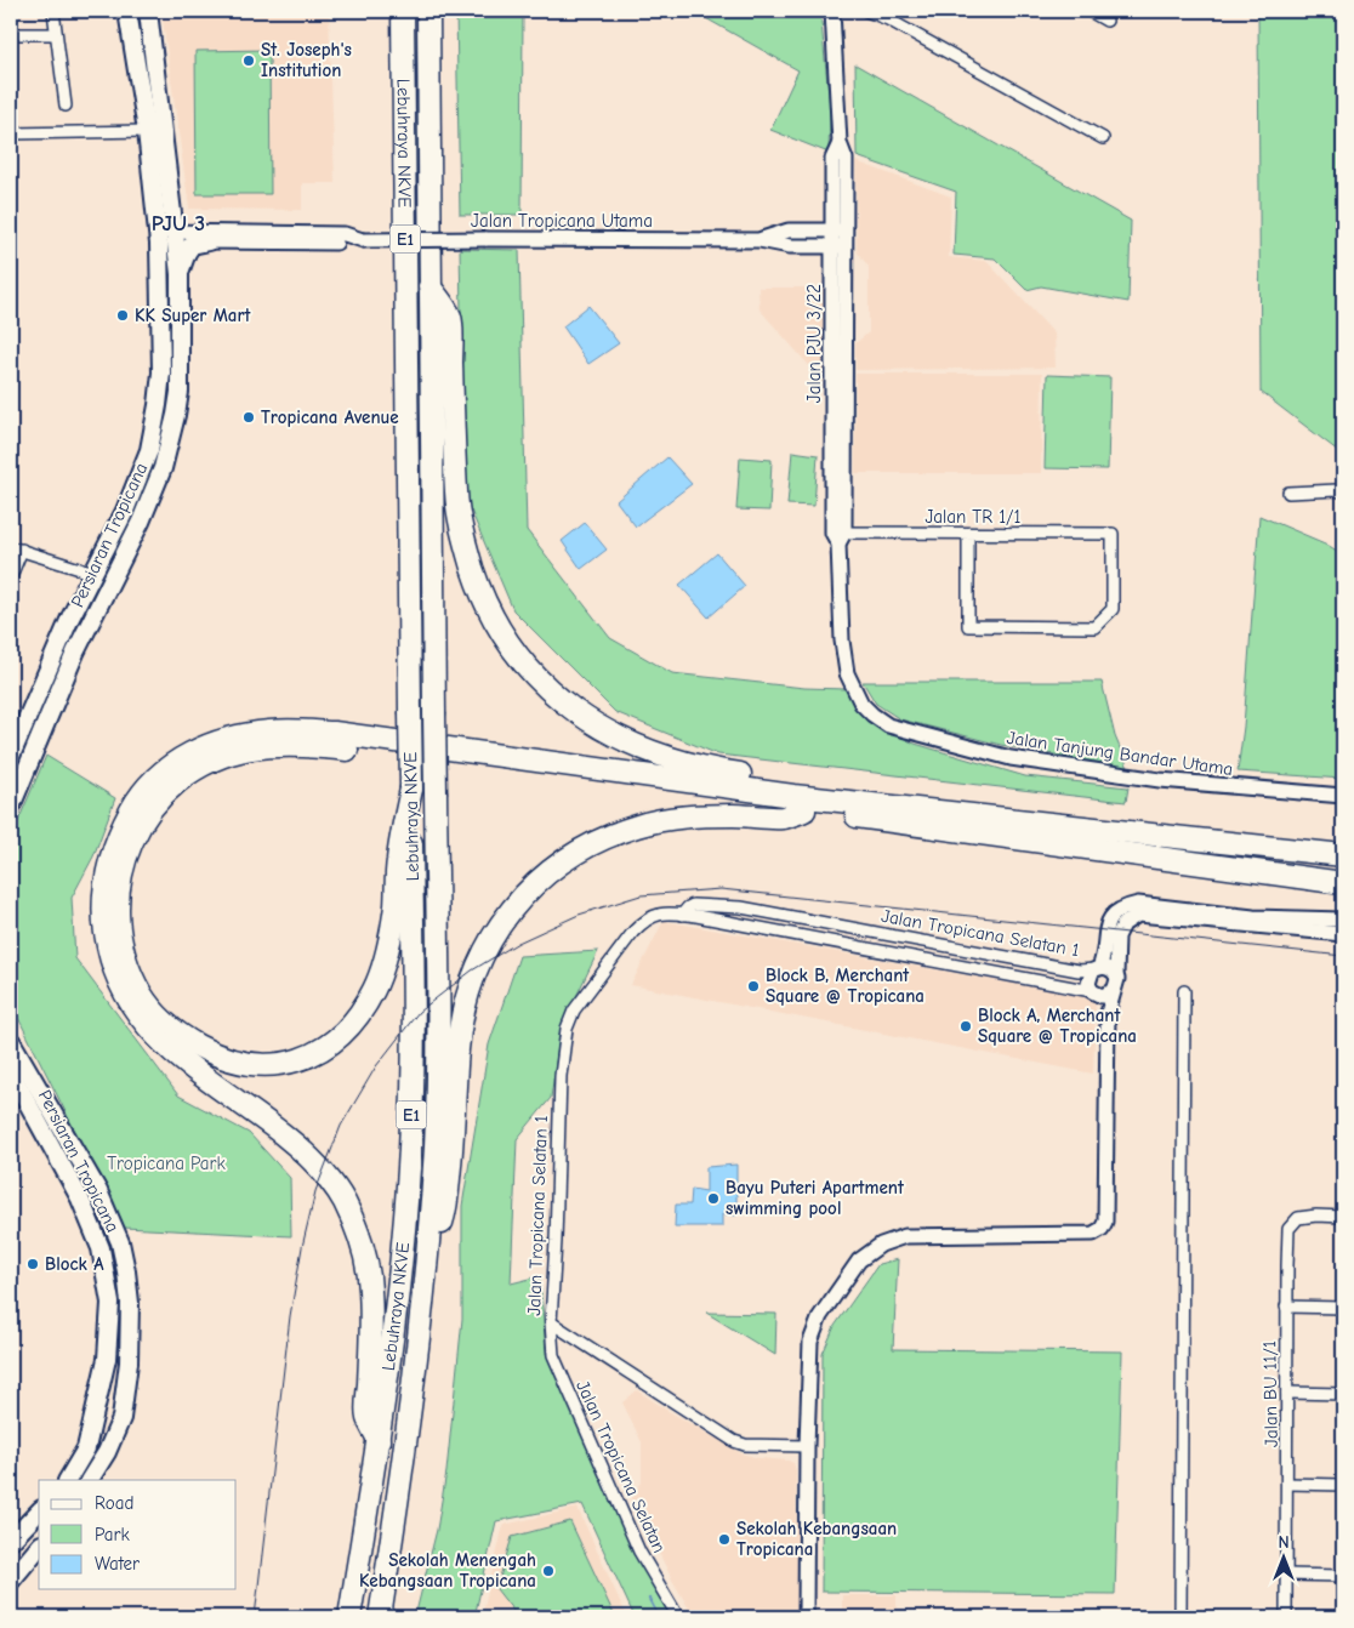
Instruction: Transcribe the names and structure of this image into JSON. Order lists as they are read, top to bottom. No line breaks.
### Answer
{"streets":{"highway":["Lebuhraya NKVE","E1"],"main road":["Persiaran Tropicana"],"street":["Jalan Tropicana Utama","Jalan PJU 3/22","Jalan TR 1/1","Jalan Tanjung Bandar Utama","Jalan Tropicana Selatan 1","Jalan BU 11/1","Jalan Tropicana Selatan"]},"crossings":[["Jalan Tropicana Utama","Jalan PJU 3/22"],["Jalan Tropicana Utama","Persiaran Tropicana"],["Jalan PJU 3/22","Jalan TR 1/1"],["Jalan PJU 3/22","Jalan Tanjung Bandar Utama"],["Jalan Tropicana Selatan 1","Jalan Tropicana Selatan"]],"districts":["PJU 3"],"parks":["Tropicana Park"],"places":["St. Joseph's Institution","KK Super Mart","Tropicana Avenue","Block B, Merchant Square @ Tropicana","Block A, Merchant Square @ Tropicana","Bayu Puteri Apartment swimming pool","Block A","Sekolah Kebangsaan Tropicana","Sekolah Menengah Kebangsaan Tropicana"],"legend":["Road","Park","Water"],"north":"top"}
